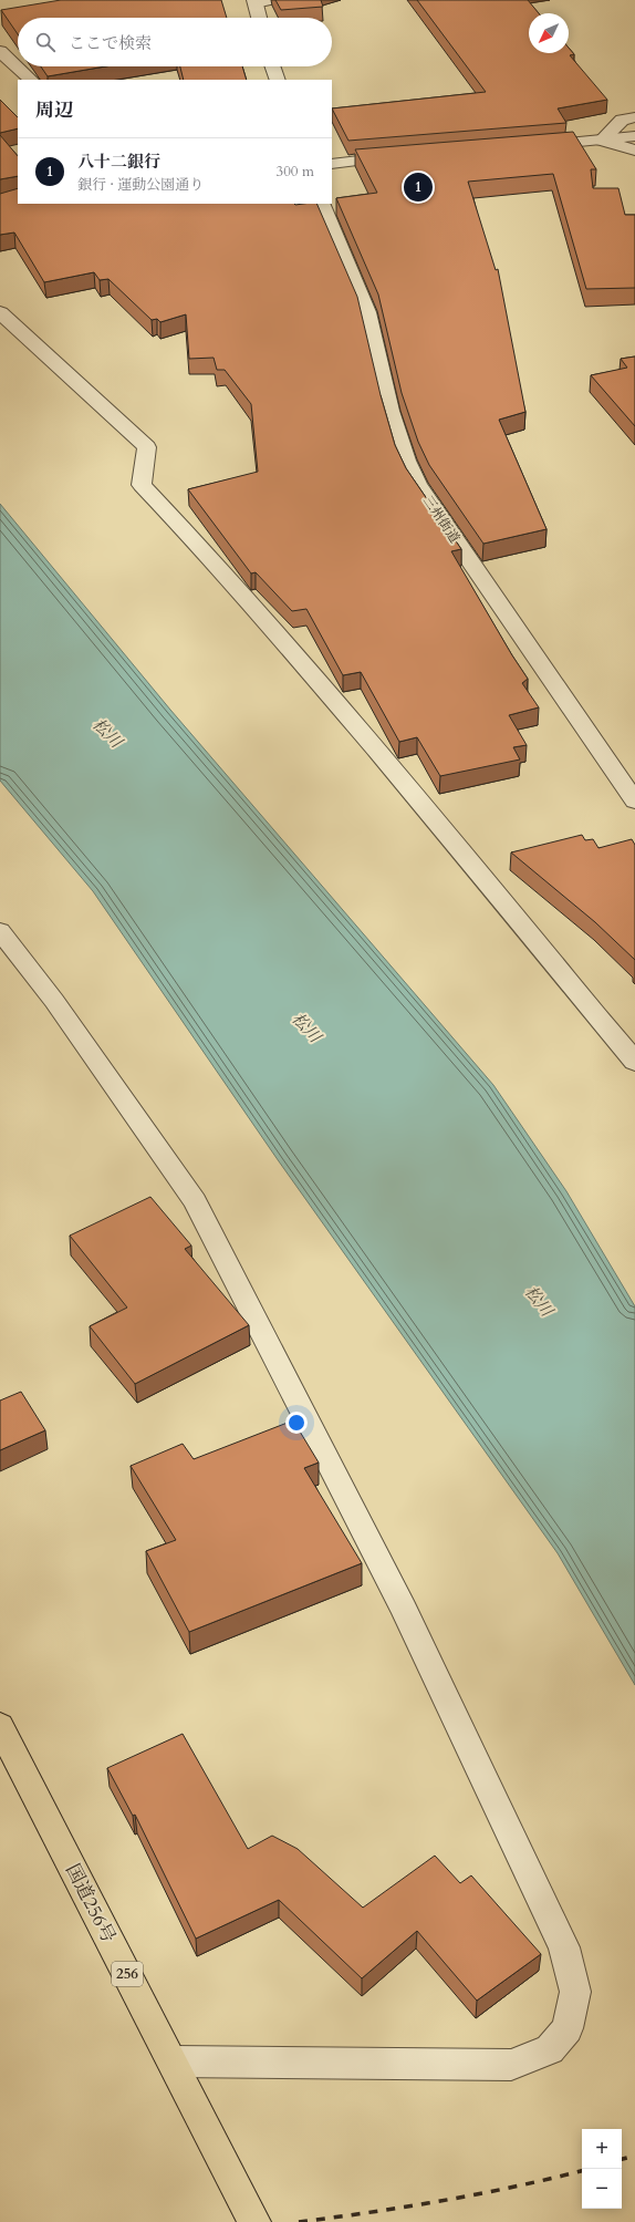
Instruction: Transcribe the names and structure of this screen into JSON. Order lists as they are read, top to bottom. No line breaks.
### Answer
{"streets":{"highway":["国道256号","256"],"street":["三州街道"]},"water":["松川"],"north":"bottom left","page":{"search":"ここで検索","heading":"周辺","list":[{"mark":"1","name":"八十二銀行","note":"銀行 · 運動公園通り","value":"300 m"}],"pins":"1","map_buttons":["+","−"]}}
